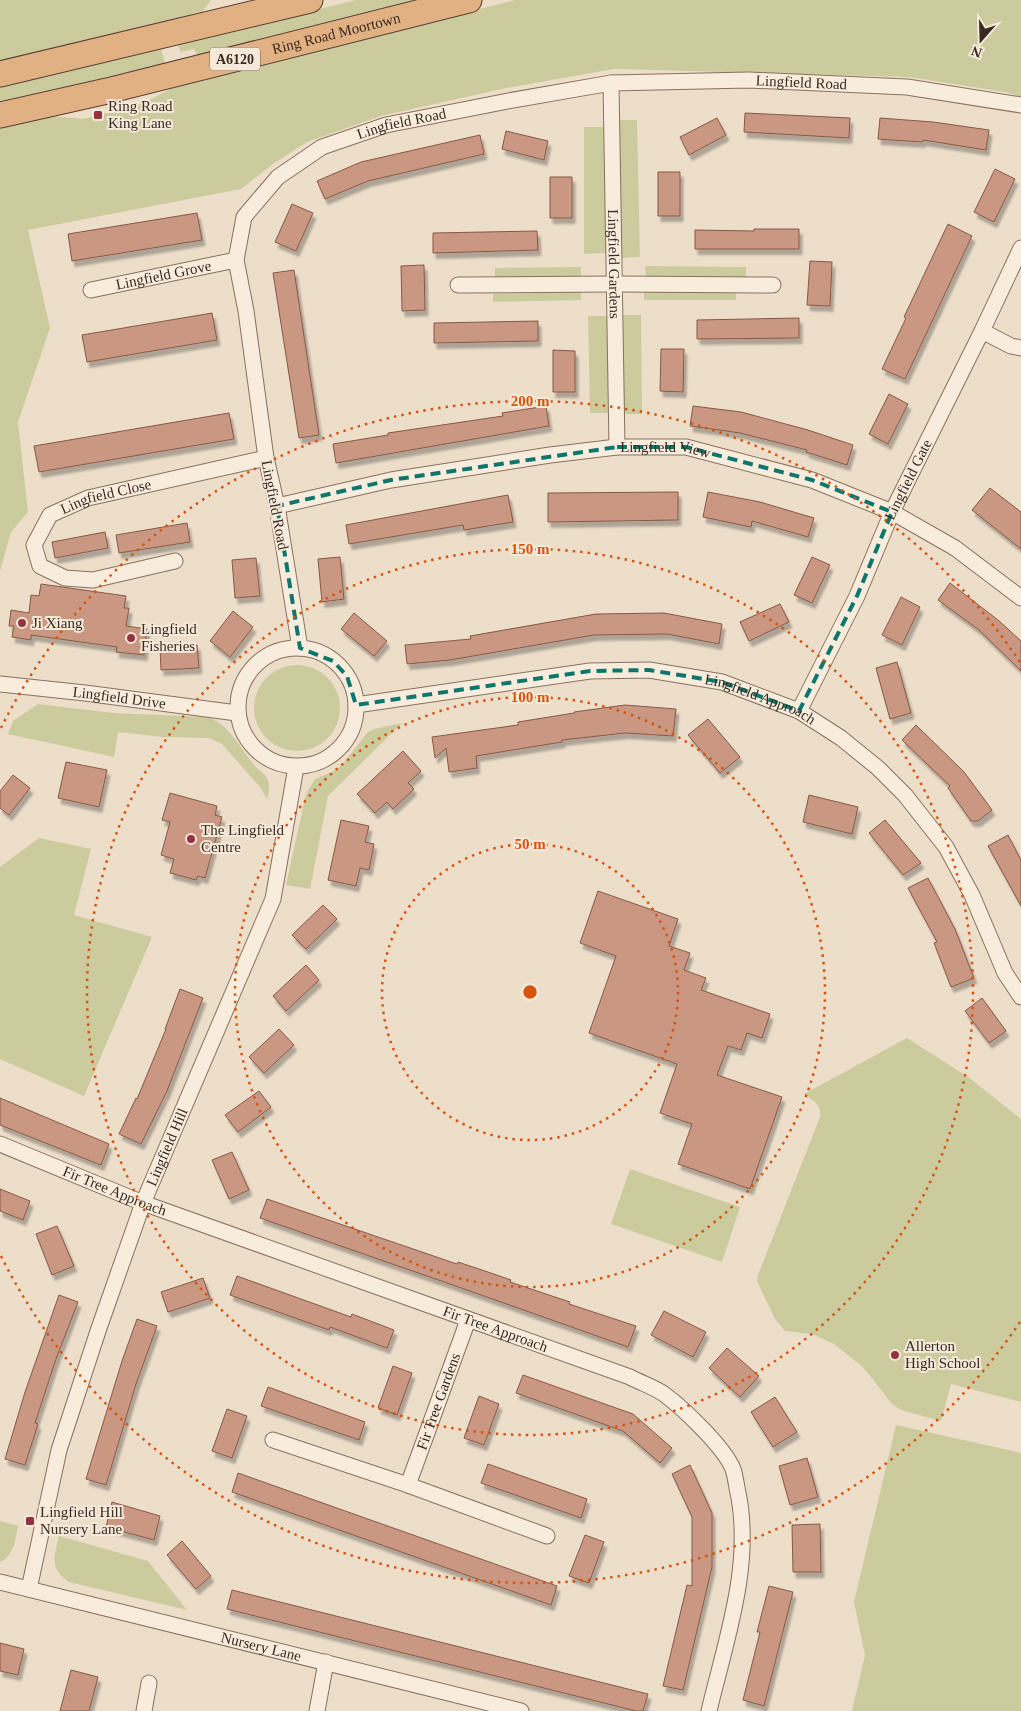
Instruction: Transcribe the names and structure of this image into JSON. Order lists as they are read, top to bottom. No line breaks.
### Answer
{"streets":{"highway":["Ring Road Moortown","A6120"],"street":["Lingfield Road","Lingfield Gardens","Lingfield Grove","Lingfield View","Lingfield Gate","Lingfield Close","Lingfield Drive","Lingfield Approach","Lingfield Hill","Fir Tree Approach","Fir Tree Gardens","Nursery Lane"]},"crossings":[["Lingfield Road","Lingfield Gardens"],["Lingfield Road","Lingfield Grove"],["Lingfield Road","Lingfield View"],["Lingfield Road","Lingfield Close"],["Lingfield Road","Lingfield Drive"],["Lingfield Road","Lingfield Approach"],["Lingfield Road","Lingfield Hill"],["Lingfield Gardens","Lingfield View"],["Lingfield View","Lingfield Gate"],["Lingfield Gate","Lingfield Approach"],["Lingfield Drive","Lingfield Approach"],["Lingfield Drive","Lingfield Hill"],["Lingfield Approach","Lingfield Hill"],["Lingfield Hill","Fir Tree Approach"],["Lingfield Hill","Nursery Lane"],["Fir Tree Approach","Fir Tree Gardens"]],"places":{"transit":["Ring Road King Lane","Lingfield Hill Nursery Lane"],"other":["Ji Xiang","Lingfield Fisheries","The Lingfield Centre","Allerton High School"]},"north":"bottom","rings":["200 m","150 m","100 m","50 m"]}
